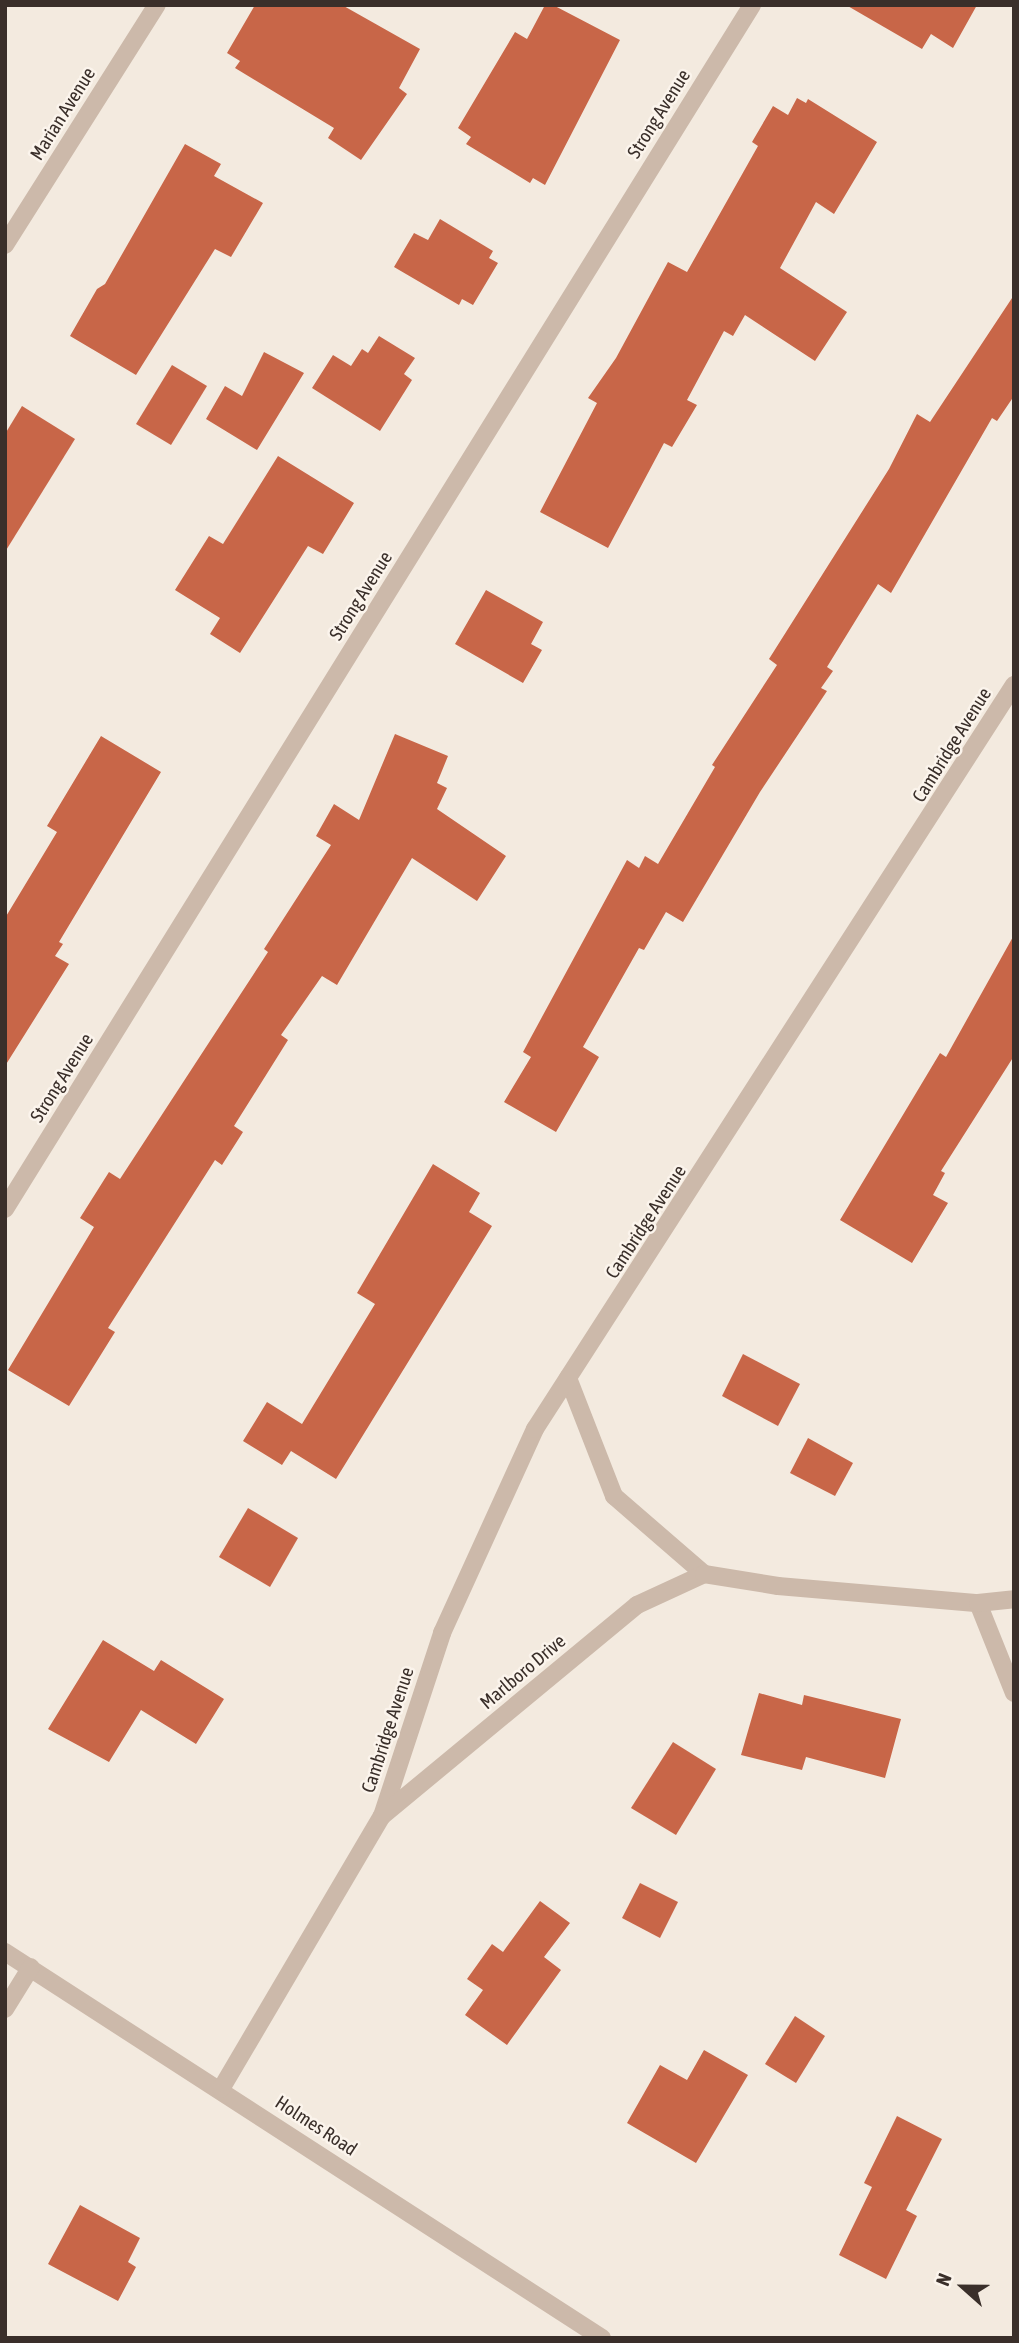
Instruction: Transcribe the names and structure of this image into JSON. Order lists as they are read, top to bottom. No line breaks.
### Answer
{"streets":{"street":["Marian Avenue","Strong Avenue","Cambridge Avenue","Marlboro Drive","Holmes Road"]},"crossings":[["Cambridge Avenue","Marlboro Drive"],["Marlboro Drive","Holmes Road"]],"north":"left"}
